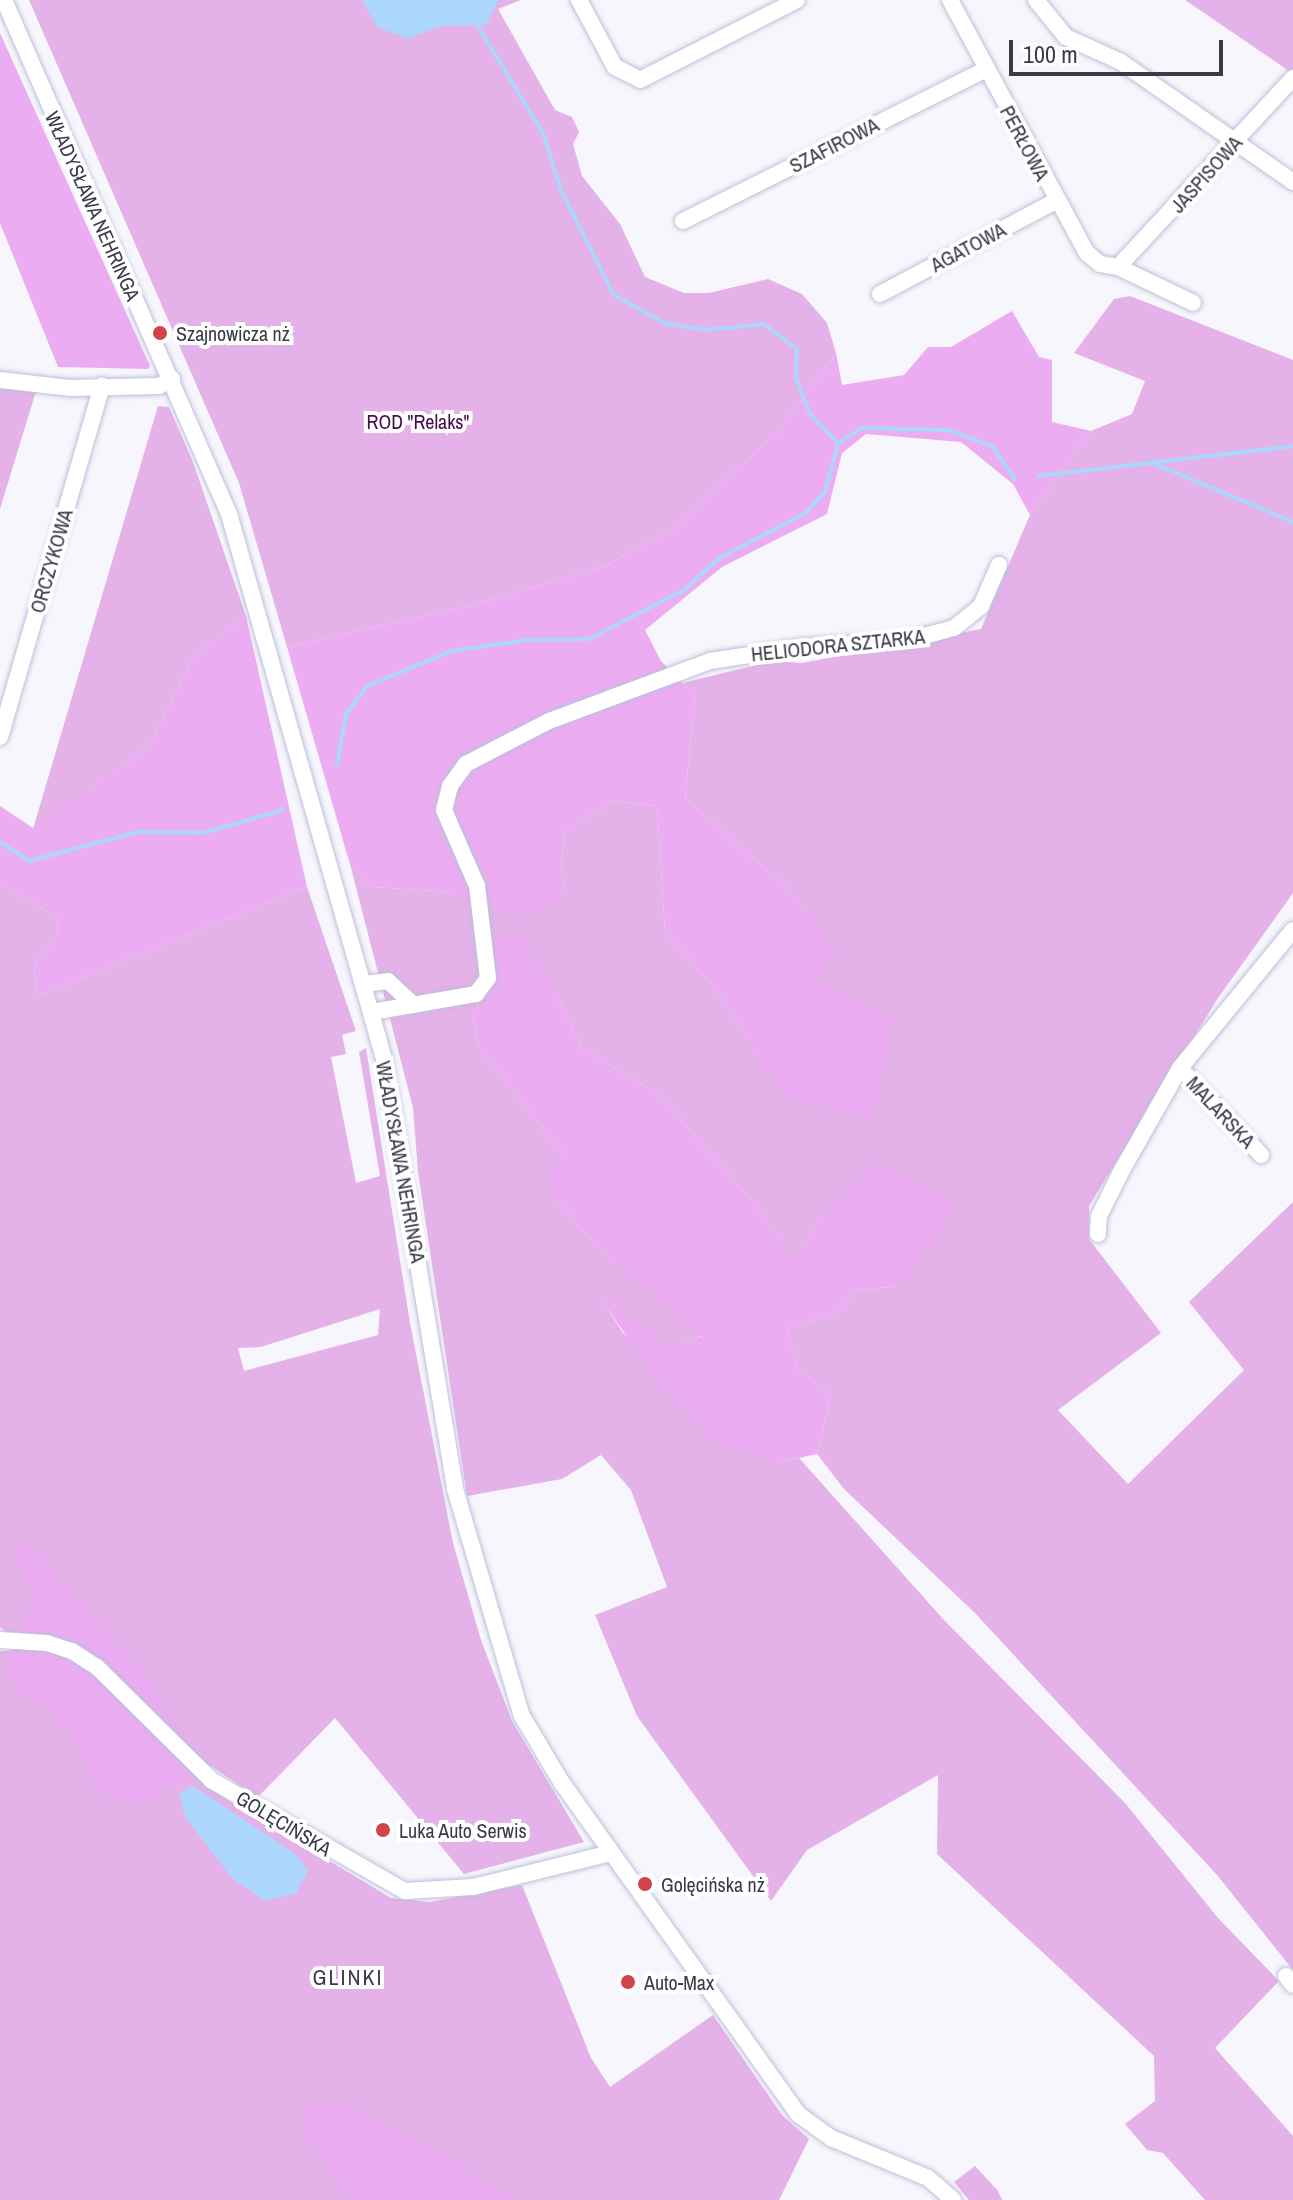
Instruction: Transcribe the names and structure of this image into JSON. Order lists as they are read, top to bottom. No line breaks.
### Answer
{"streets":{"street":["PERŁOWA","SZAFIROWA","JASPISOWA","WŁADYSŁAWA NEHRINGA","AGATOWA","ORCZYKOWA","HELIODORA SZTARKA","MALARSKA","GOLĘCIŃSKA"]},"crossings":[["PERŁOWA","SZAFIROWA"],["PERŁOWA","JASPISOWA"],["PERŁOWA","AGATOWA"],["WŁADYSŁAWA NEHRINGA","GOLĘCIŃSKA"]],"districts":["GLINKI"],"parks":["ROD \"Relaks\""],"places":["Szajnowicza nż","Luka Auto Serwis","Golęcińska nż","Auto-Max"],"scale_bar":"100 m"}
